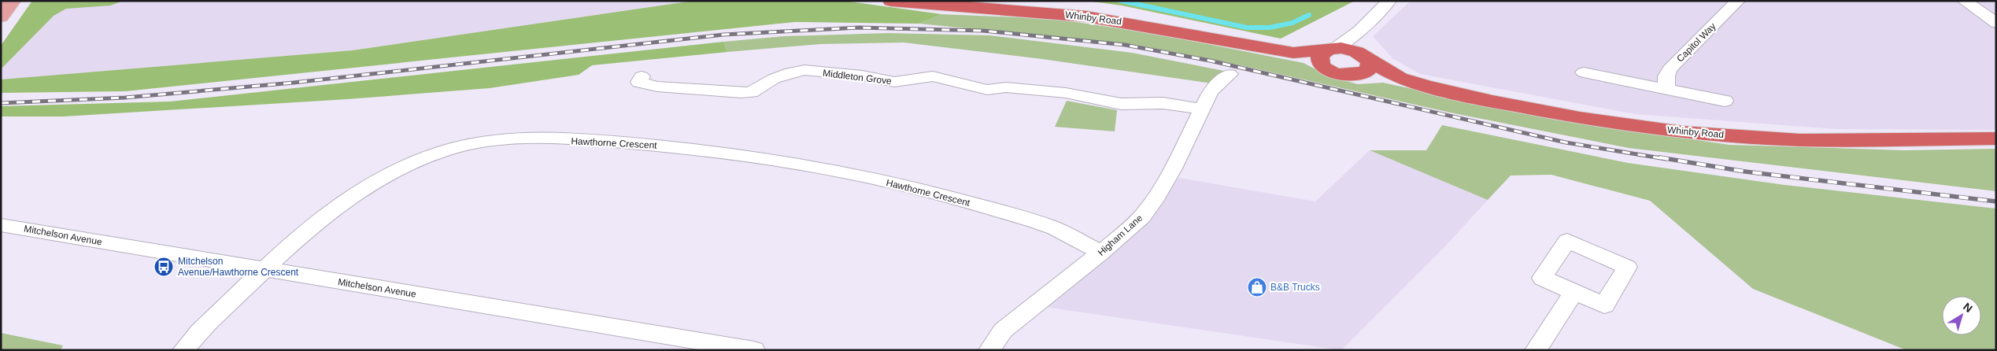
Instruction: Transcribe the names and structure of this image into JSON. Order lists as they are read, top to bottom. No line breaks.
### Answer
{"streets":{"highway":["Whinby Road"],"street":["Capitol Way","Middleton Grove","Hawthorne Crescent","Mitchelson Avenue","Higham Lane"]},"crossings":[["Middleton Grove","Higham Lane"],["Hawthorne Crescent","Mitchelson Avenue"],["Hawthorne Crescent","Higham Lane"]],"places":{"bus stop":["Mitchelson Avenue/Hawthorne Crescent"],"shop":["B&B Trucks"]},"north":"top right"}
